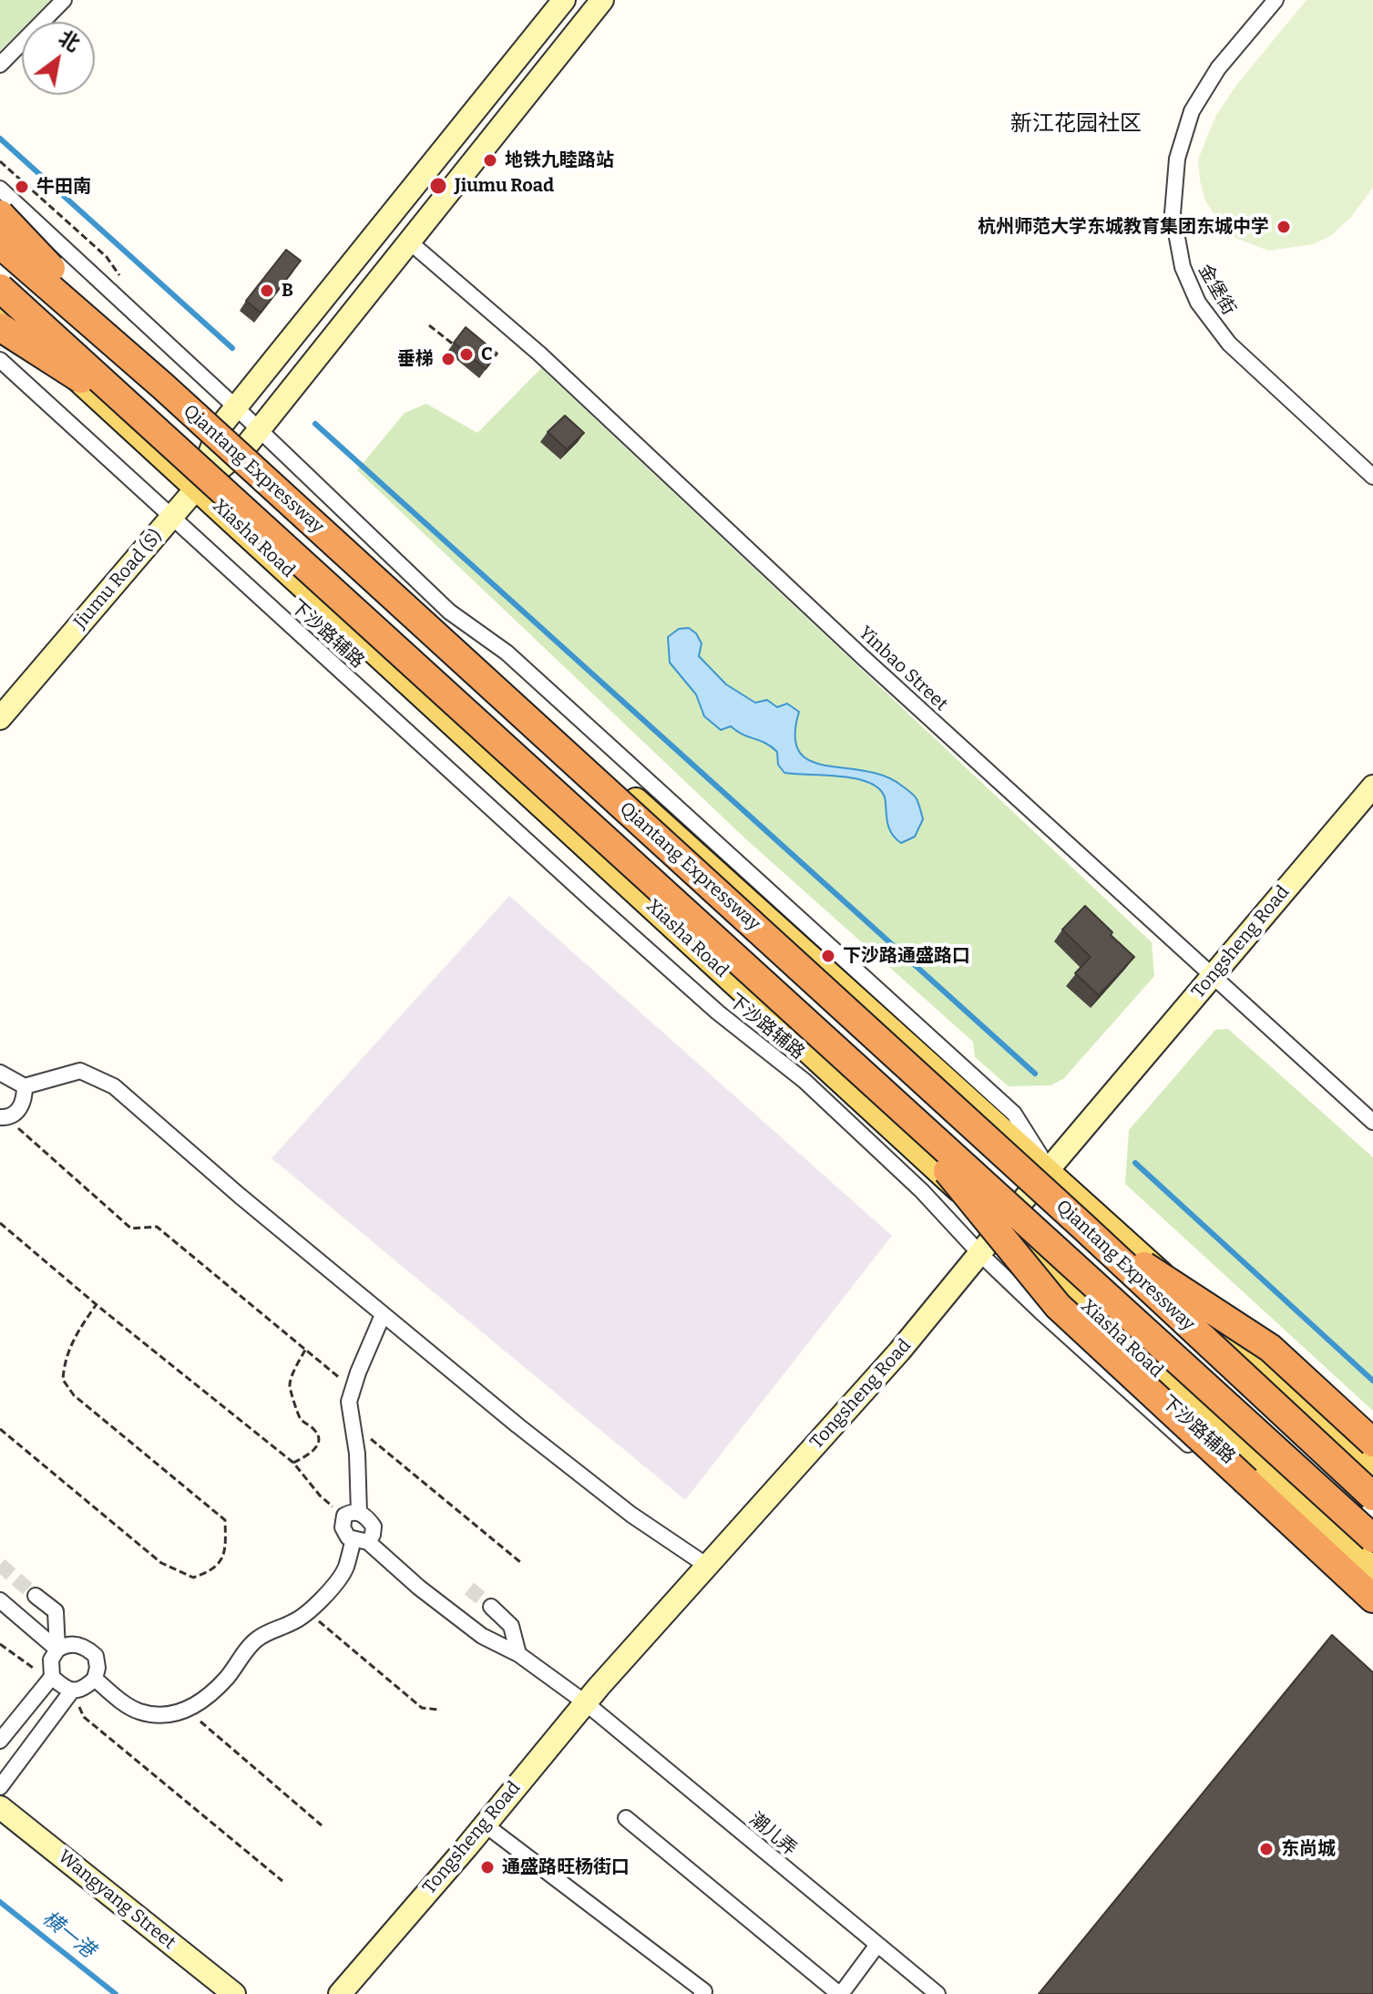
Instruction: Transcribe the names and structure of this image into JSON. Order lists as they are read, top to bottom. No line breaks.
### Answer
{"streets":{"highway":["Qiantang Expressway"],"main road":["Xiasha Road"],"street":["金堡街","Jiumu Road (S)","下沙路辅路","Yinbao Street","Tongsheng Road","潮儿弄","Wangyang Street"]},"crossings":[["Xiasha Road","Jiumu Road (S)"],["Xiasha Road","Tongsheng Road"],["Jiumu Road (S)","下沙路辅路"],["下沙路辅路","Tongsheng Road"],["Yinbao Street","Tongsheng Road"],["Tongsheng Road","潮儿弄"]],"districts":["新江花园社区"],"water":["横一港"],"places":["地铁九睦路站","Jiumu Road","牛田南","杭州师范大学东城教育集团东城中学","B","C","垂梯","下沙路通盛路口","东尚城","通盛路旺杨街口"],"north":"top right"}
